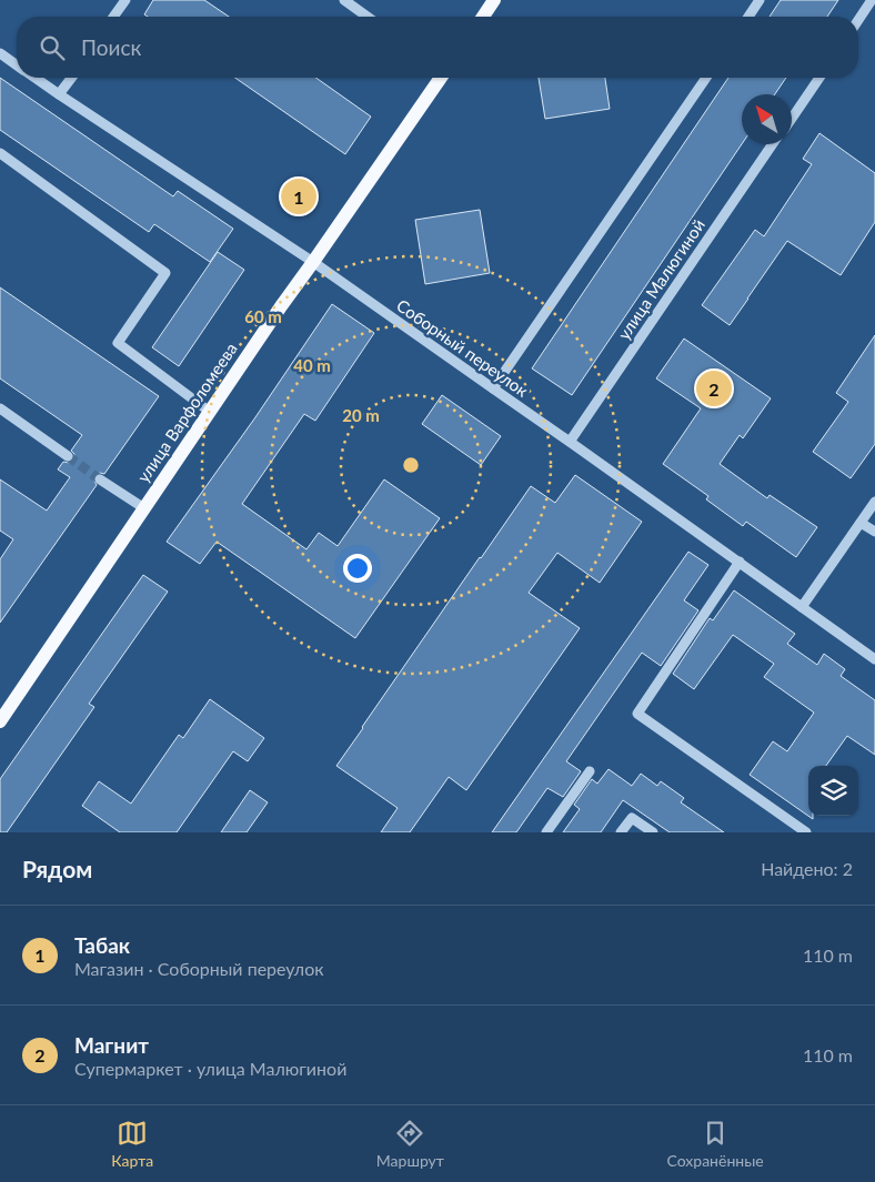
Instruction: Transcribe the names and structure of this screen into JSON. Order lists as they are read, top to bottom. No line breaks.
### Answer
{"streets":{"main road":["улица Варфоломеева"],"street":["улица Малюгиной","Соборный переулок"]},"crossings":[["улица Малюгиной","Соборный переулок"],["Соборный переулок","улица Варфоломеева"]],"north":"top left","page":{"search":"Поиск","pins":["1","2"],"heading":["Рядом","Найдено: 2"],"list":[{"mark":"1","name":"Табак","note":"Магазин · Соборный переулок","value":"110 m"},{"mark":"2","name":"Магнит","note":"Супермаркет · улица Малюгиной","value":"110 m"}],"nav":["Карта","Маршрут","Сохранённые"]},"rings":["60 m","40 m","20 m"]}
